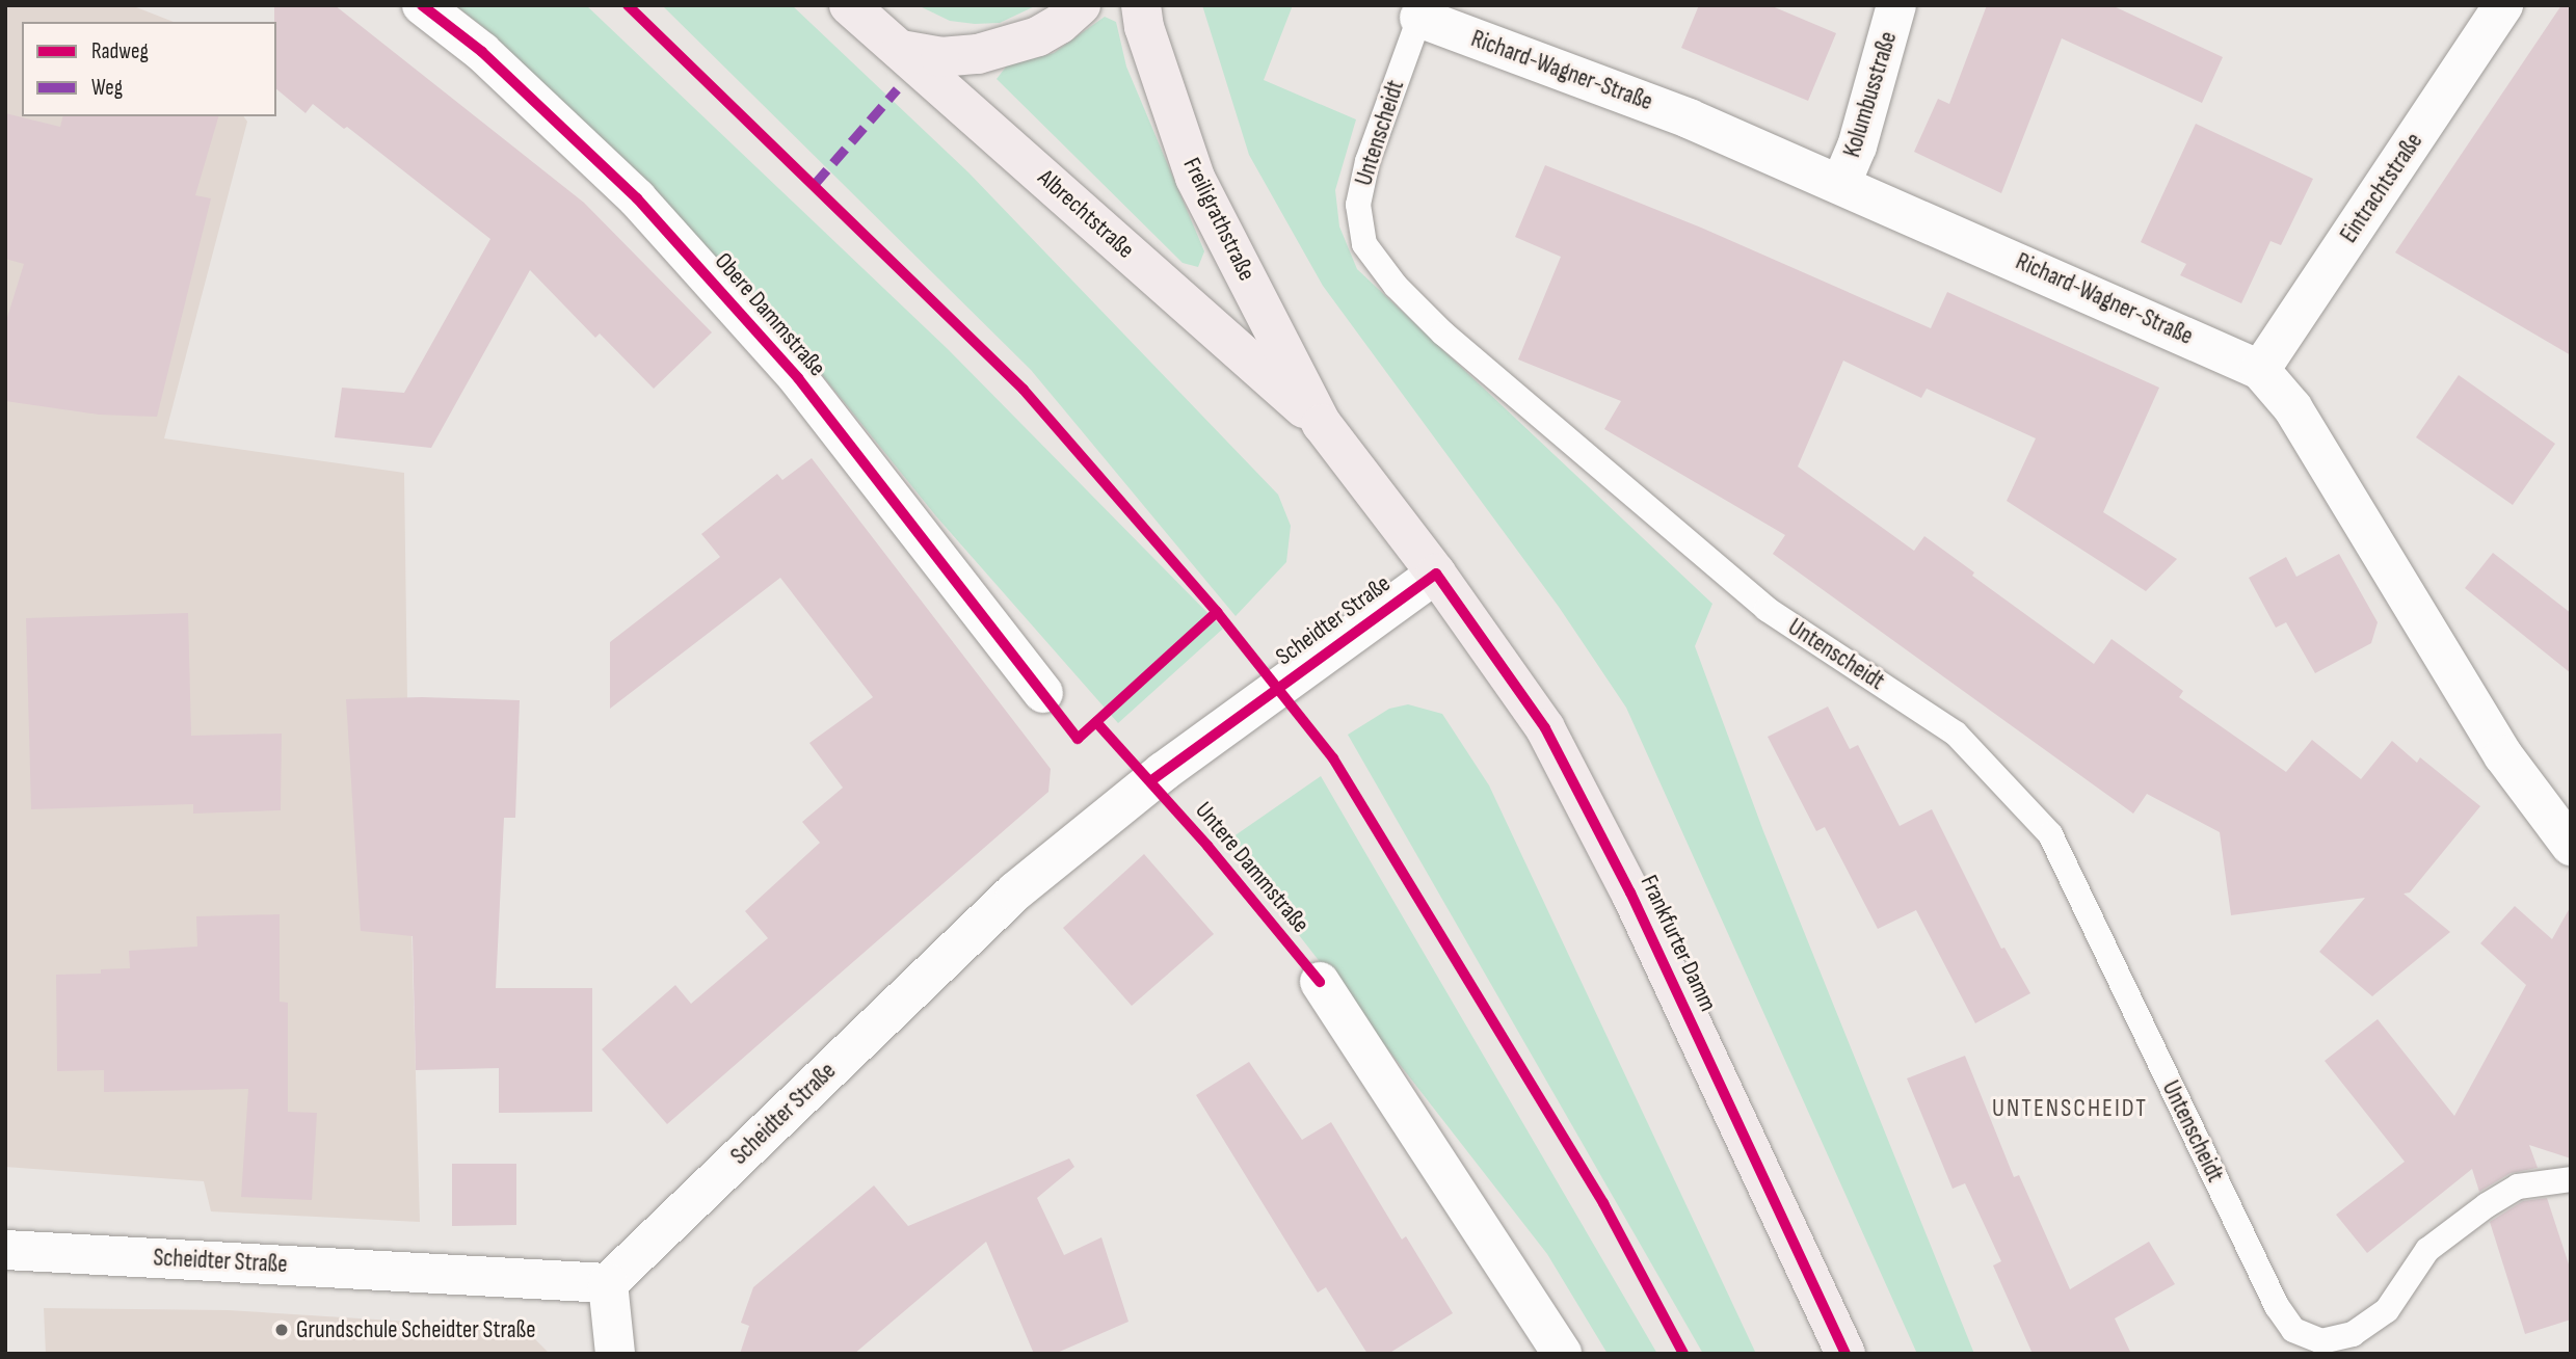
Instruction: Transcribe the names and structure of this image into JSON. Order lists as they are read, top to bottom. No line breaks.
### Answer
{"streets":{"main road":["Albrechtstraße","Freiligrathstraße","Frankfurter Damm"],"street":["Richard-Wagner-Straße","Kolumbusstraße","Eintrachtstraße","Obere Dammstraße","Scheidter Straße"],"lane":["Untenscheidt"],"cycle path":["Untere Dammstraße"]},"crossings":[["Richard-Wagner-Straße","Kolumbusstraße"],["Richard-Wagner-Straße","Untenscheidt"],["Richard-Wagner-Straße","Eintrachtstraße"],["Albrechtstraße","Freiligrathstraße"],["Albrechtstraße","Frankfurter Damm"],["Freiligrathstraße","Frankfurter Damm"],["Scheidter Straße","Frankfurter Damm"]],"districts":["UNTENSCHEIDT"],"places":["Grundschule Scheidter Straße"],"legend":["Radweg","Weg"]}
